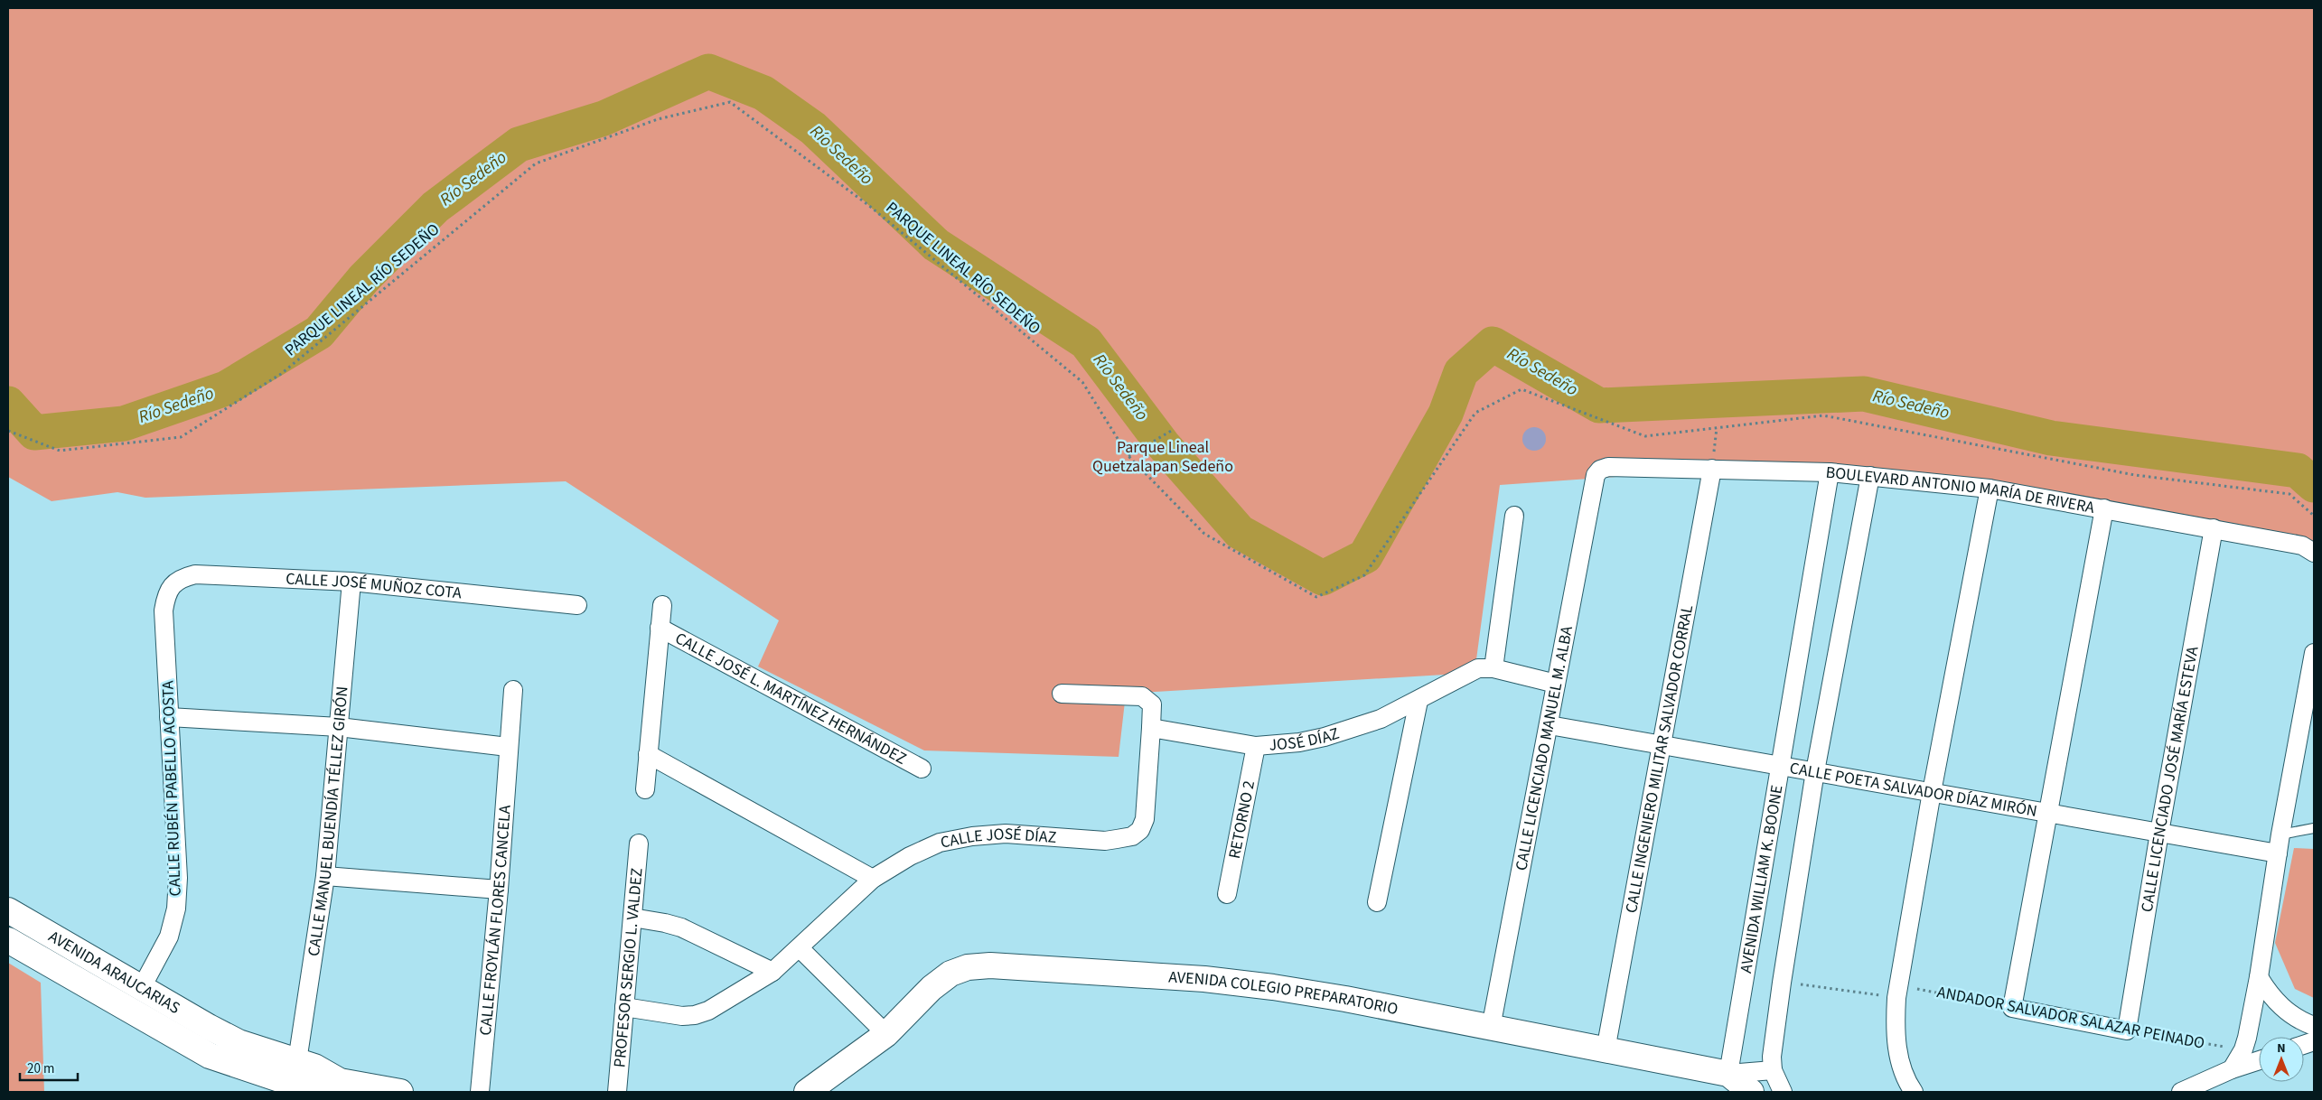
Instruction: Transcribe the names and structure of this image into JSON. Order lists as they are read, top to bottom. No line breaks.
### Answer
{"streets":{"street":["BOULEVARD ANTONIO MARÍA DE RIVERA","CALLE JOSÉ MUÑOZ COTA","CALLE JOSÉ L. MARTÍNEZ HERNÁNDEZ","JOSÉ DÍAZ","CALLE LICENCIADO MANUEL M. ALBA","CALLE INGENIERO MILITAR SALVADOR CORRAL","CALLE LICENCIADO JOSÉ MARÍA ESTEVA","CALLE RUBÉN PABELLO ACOSTA","CALLE POETA SALVADOR DÍAZ MIRÓN","RETORNO 2","CALLE MANUEL BUENDÍA TÉLLEZ GIRÓN","CALLE JOSÉ DÍAZ","AVENIDA WILLIAM K. BOONE","CALLE FROYLÁN FLORES CANCELA","PROFESOR SERGIO L. VALDEZ","AVENIDA ARAUCARIAS","AVENIDA COLEGIO PREPARATORIO","ANDADOR SALVADOR SALAZAR PEINADO"],"path":["PARQUE LINEAL RÍO SEDEÑO"]},"crossings":[["BOULEVARD ANTONIO MARÍA DE RIVERA","CALLE LICENCIADO MANUEL M. ALBA"],["BOULEVARD ANTONIO MARÍA DE RIVERA","CALLE INGENIERO MILITAR SALVADOR CORRAL"],["BOULEVARD ANTONIO MARÍA DE RIVERA","CALLE LICENCIADO JOSÉ MARÍA ESTEVA"],["BOULEVARD ANTONIO MARÍA DE RIVERA","AVENIDA WILLIAM K. BOONE"],["CALLE JOSÉ MUÑOZ COTA","CALLE RUBÉN PABELLO ACOSTA"],["CALLE JOSÉ MUÑOZ COTA","CALLE MANUEL BUENDÍA TÉLLEZ GIRÓN"],["JOSÉ DÍAZ","CALLE LICENCIADO MANUEL M. ALBA"],["JOSÉ DÍAZ","RETORNO 2"],["JOSÉ DÍAZ","CALLE JOSÉ DÍAZ"],["CALLE LICENCIADO MANUEL M. ALBA","CALLE POETA SALVADOR DÍAZ MIRÓN"],["CALLE LICENCIADO MANUEL M. ALBA","AVENIDA COLEGIO PREPARATORIO"],["CALLE INGENIERO MILITAR SALVADOR CORRAL","CALLE POETA SALVADOR DÍAZ MIRÓN"],["CALLE INGENIERO MILITAR SALVADOR CORRAL","AVENIDA COLEGIO PREPARATORIO"],["CALLE LICENCIADO JOSÉ MARÍA ESTEVA","CALLE POETA SALVADOR DÍAZ MIRÓN"],["CALLE LICENCIADO JOSÉ MARÍA ESTEVA","ANDADOR SALVADOR SALAZAR PEINADO"],["CALLE RUBÉN PABELLO ACOSTA","AVENIDA ARAUCARIAS"],["CALLE POETA SALVADOR DÍAZ MIRÓN","AVENIDA WILLIAM K. BOONE"],["CALLE MANUEL BUENDÍA TÉLLEZ GIRÓN","AVENIDA ARAUCARIAS"],["CALLE JOSÉ DÍAZ","PROFESOR SERGIO L. VALDEZ"],["AVENIDA WILLIAM K. BOONE","AVENIDA COLEGIO PREPARATORIO"]],"water":["Río Sedeño"],"parks":["Parque Lineal Quetzalapan Sedeño"],"scale_bar":"20 m","north":"top"}
